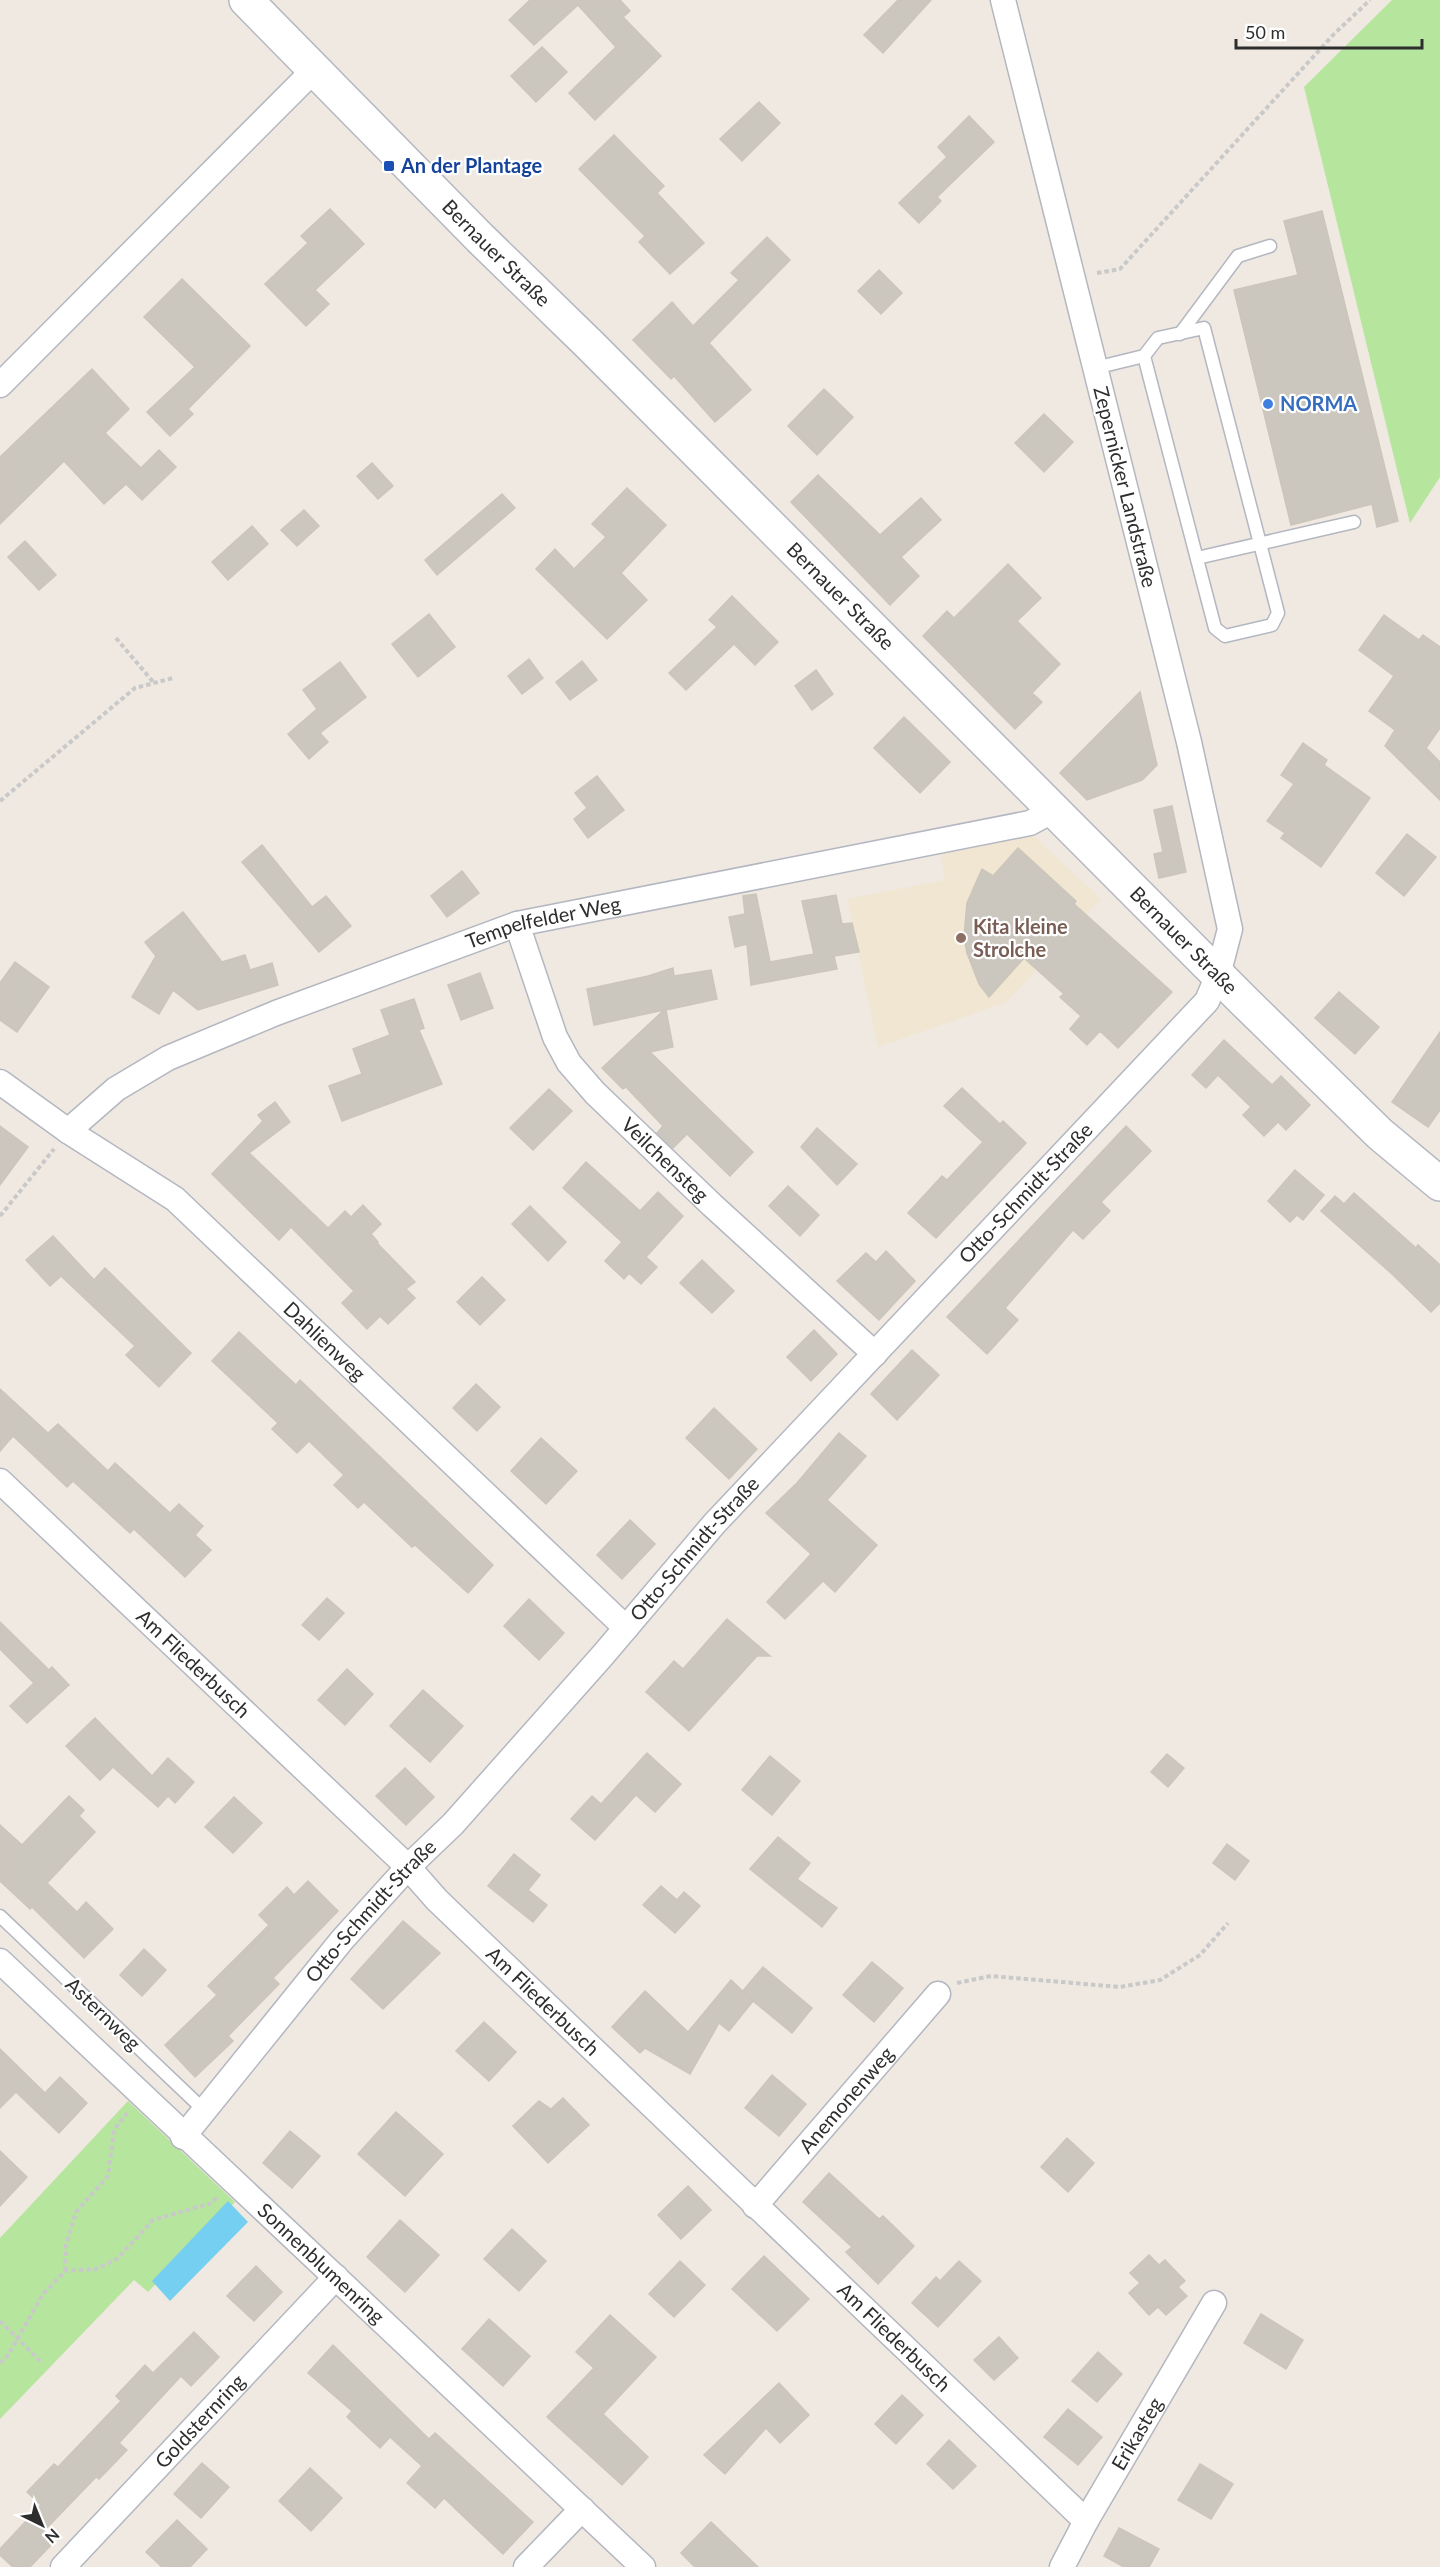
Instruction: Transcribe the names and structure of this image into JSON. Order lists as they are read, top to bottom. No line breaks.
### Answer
{"streets":{"main road":["Bernauer Straße"],"street":["Zepernicker Landstraße","Tempelfelder Weg","Veilchensteg","Otto-Schmidt-Straße","Dahlienweg","Am Fliederbusch","Anemonenweg","Sonnenblumenring","Goldsternring","Erikasteg"],"lane":["Asternweg"]},"crossings":[["Bernauer Straße","Zepernicker Landstraße"],["Bernauer Straße","Tempelfelder Weg"],["Bernauer Straße","Otto-Schmidt-Straße"],["Zepernicker Landstraße","Otto-Schmidt-Straße"],["Tempelfelder Weg","Veilchensteg"],["Tempelfelder Weg","Dahlienweg"],["Veilchensteg","Otto-Schmidt-Straße"],["Otto-Schmidt-Straße","Dahlienweg"],["Otto-Schmidt-Straße","Am Fliederbusch"],["Otto-Schmidt-Straße","Asternweg"],["Otto-Schmidt-Straße","Sonnenblumenring"],["Am Fliederbusch","Anemonenweg"],["Am Fliederbusch","Erikasteg"],["Sonnenblumenring","Goldsternring"]],"places":{"transit":["An der Plantage"],"other":["NORMA","Kita kleine Strolche"]},"scale_bar":"50 m","north":"bottom right"}
